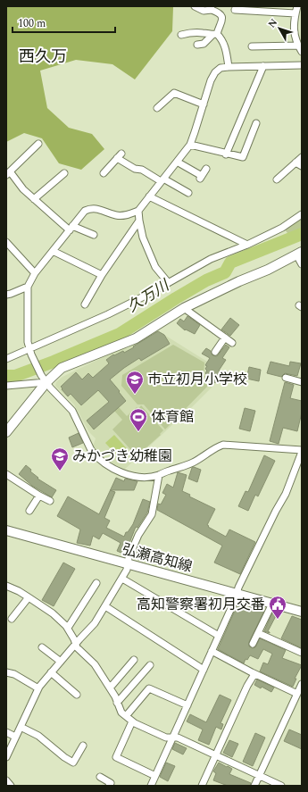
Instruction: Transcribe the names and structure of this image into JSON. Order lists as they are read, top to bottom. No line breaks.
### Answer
{"streets":{"street":["弘瀬高知線"]},"districts":["西久万"],"water":["久万川"],"places":{"school or university":["市立初月小学校","みかづき幼稚園"],"sports":["体育館"],"public building":["高知警察署初月交番"]},"scale_bar":"100 m","north":"top left"}
